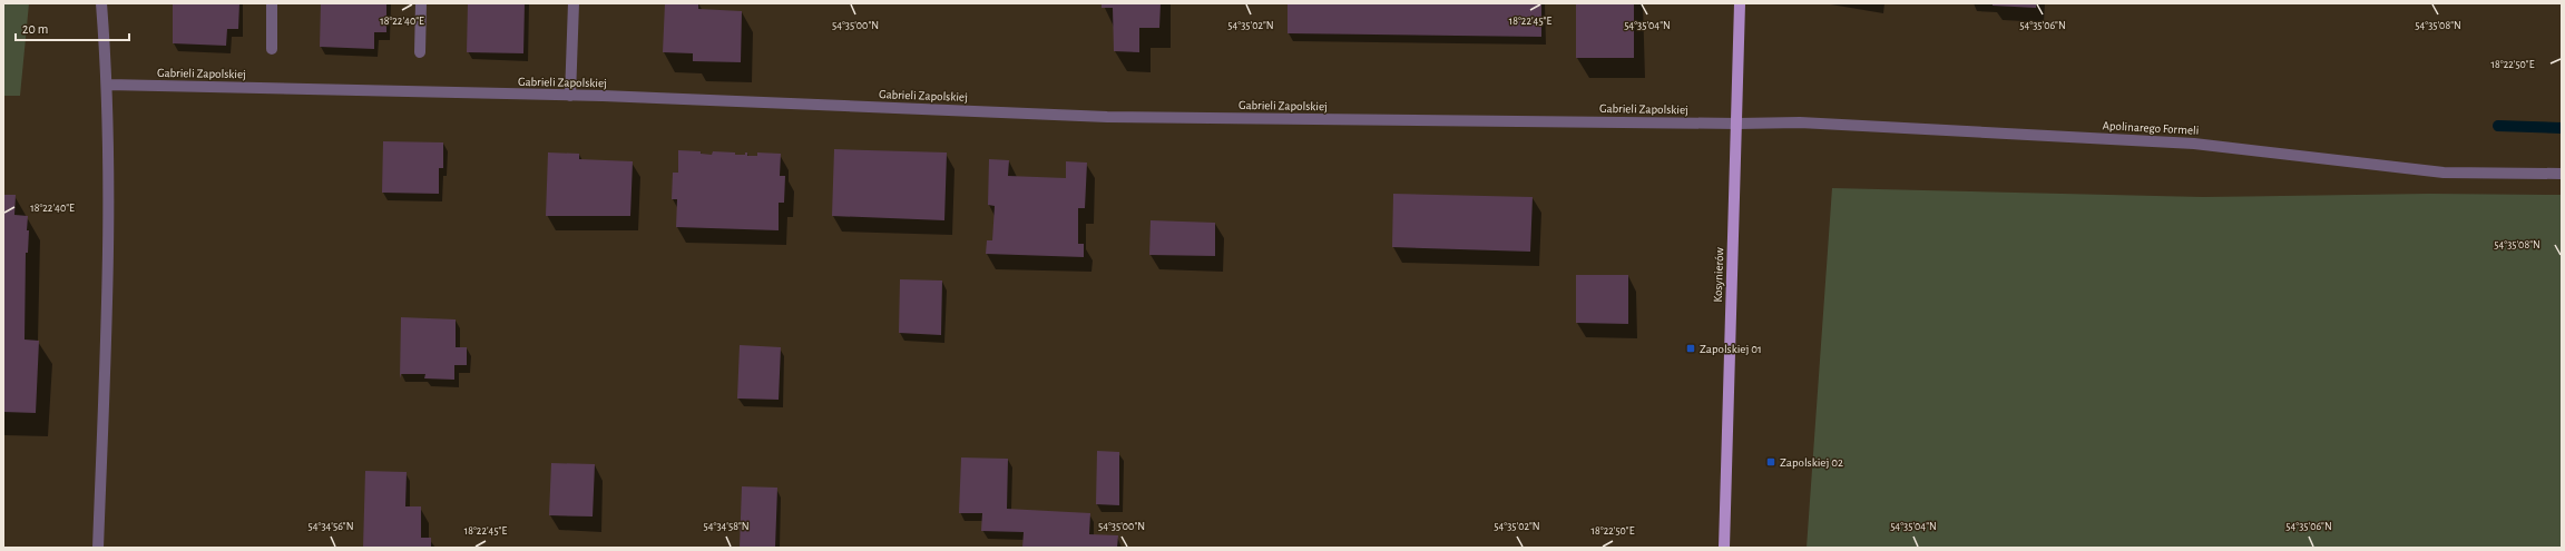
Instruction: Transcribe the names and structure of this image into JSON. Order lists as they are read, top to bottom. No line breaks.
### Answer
{"streets":{"main road":["Kosynierów"],"street":["Gabrieli Zapolskiej","Apolinarego Formeli"]},"crossings":[["Gabrieli Zapolskiej","Apolinarego Formeli"],["Gabrieli Zapolskiej","Kosynierów"],["Apolinarego Formeli","Kosynierów"]],"places":{"transit":["Zapolskiej 01","Zapolskiej 02"]},"scale_bar":"20 m","coordinates":["18°22'40\"E","18°22'45\"E","54°35'00\"N","54°35'02\"N","54°35'04\"N","54°35'06\"N","54°35'08\"N","18°22'50\"E","54°34'56\"N","54°34'58\"N"]}
